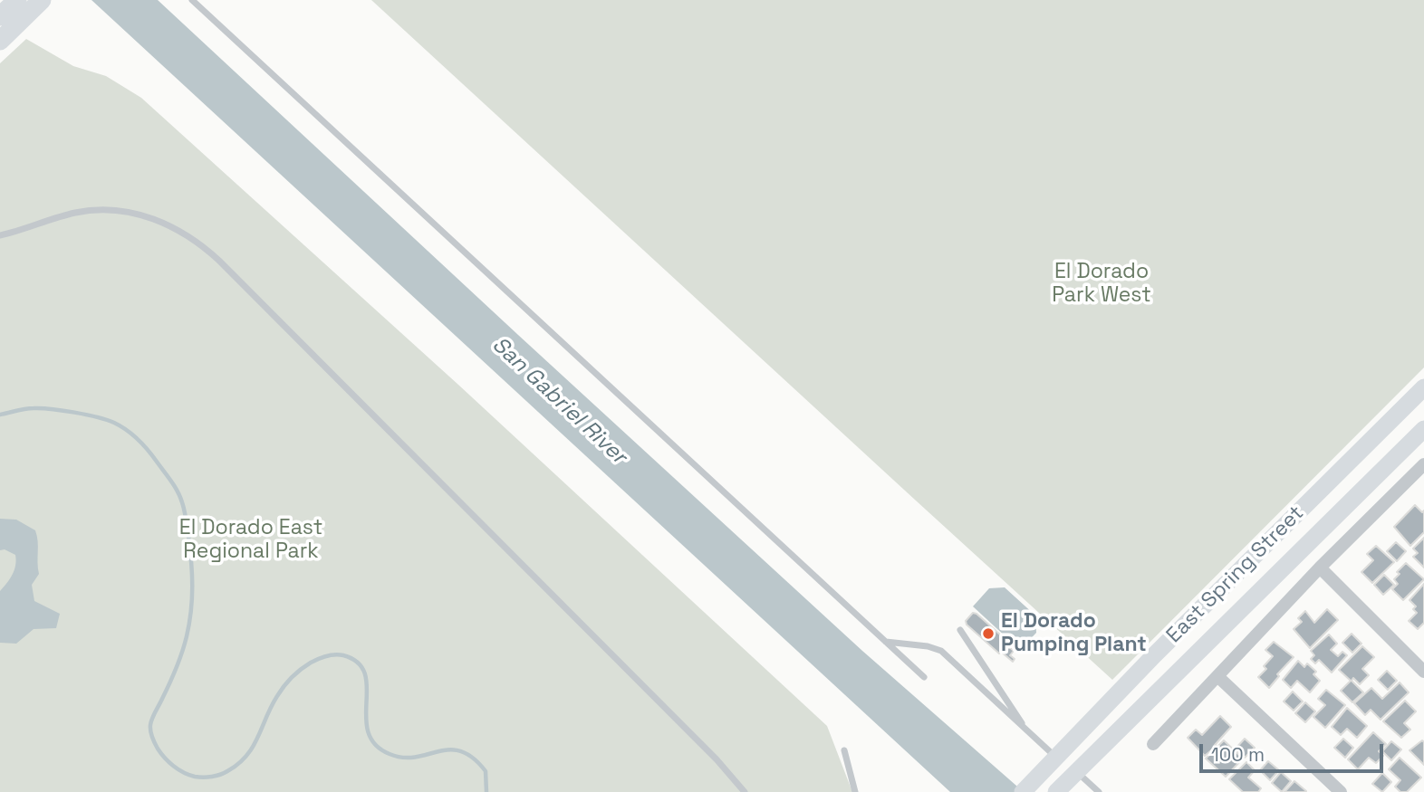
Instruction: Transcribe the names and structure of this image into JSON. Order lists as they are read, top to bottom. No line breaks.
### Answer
{"streets":{"main road":["East Spring Street"]},"water":["San Gabriel River"],"parks":["El Dorado Park West","El Dorado East Regional Park"],"places":["El Dorado Pumping Plant"],"scale_bar":"100 m"}
